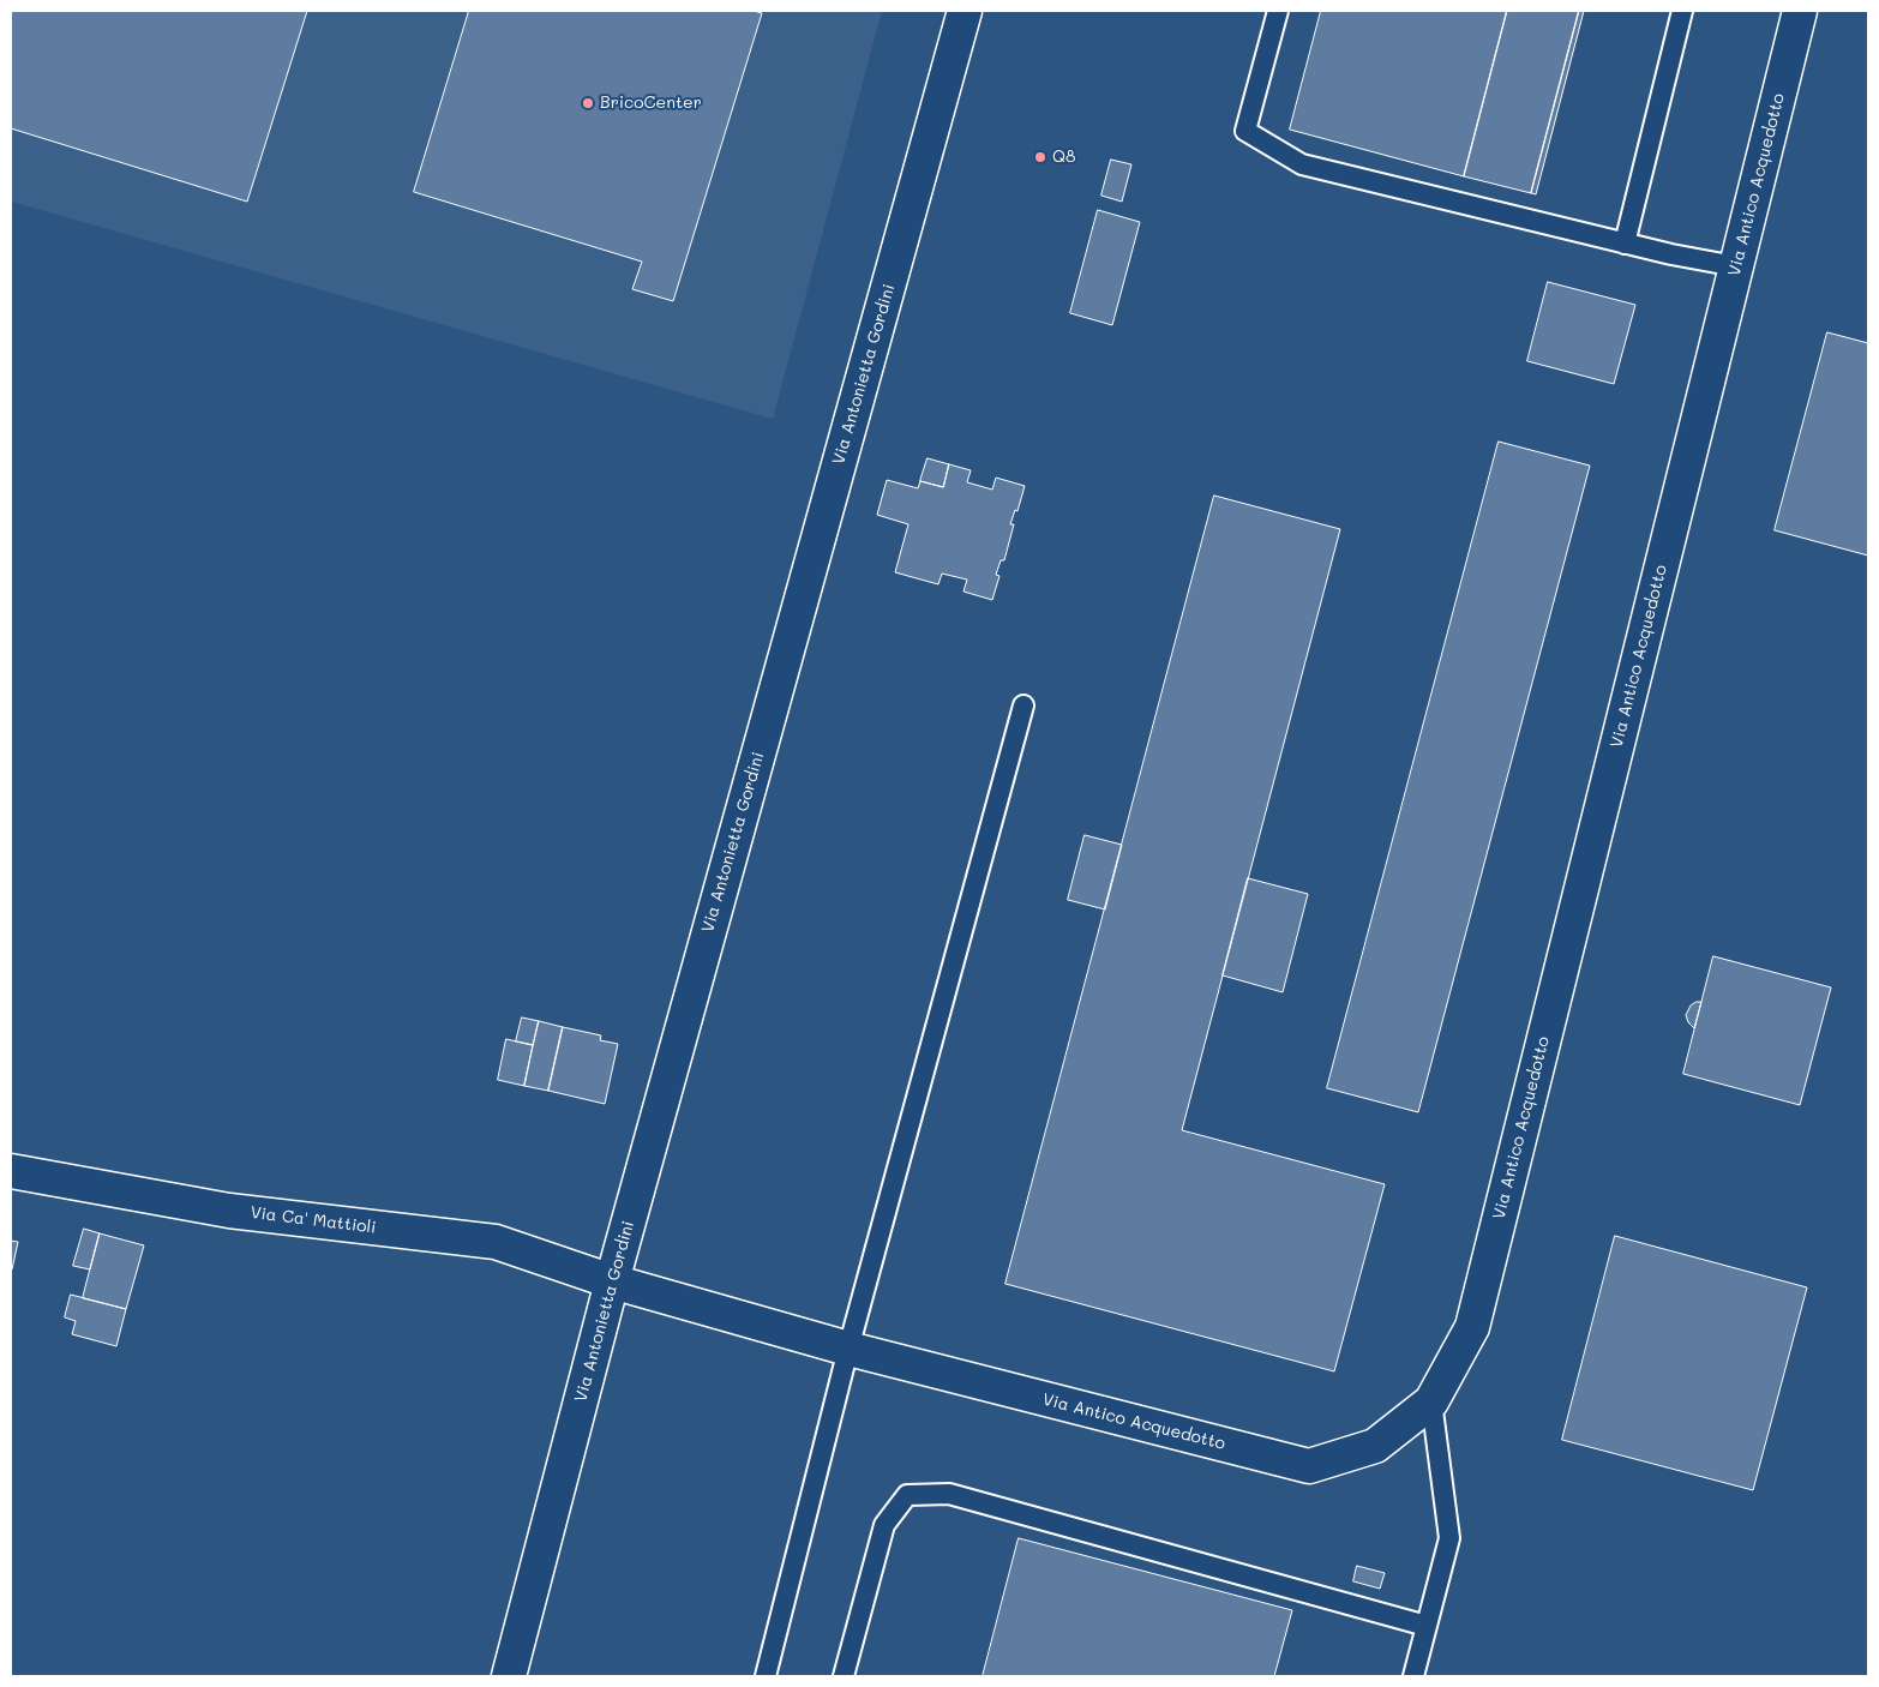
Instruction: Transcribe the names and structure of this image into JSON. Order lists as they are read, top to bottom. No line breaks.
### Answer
{"streets":{"street":["Via Antico Acquedotto","Via Antonietta Gordini","Via Ca' Mattioli"]},"crossings":[["Via Antico Acquedotto","Via Antonietta Gordini"],["Via Antico Acquedotto","Via Ca' Mattioli"],["Via Antonietta Gordini","Via Ca' Mattioli"]],"places":["BricoCenter","Q8"]}
